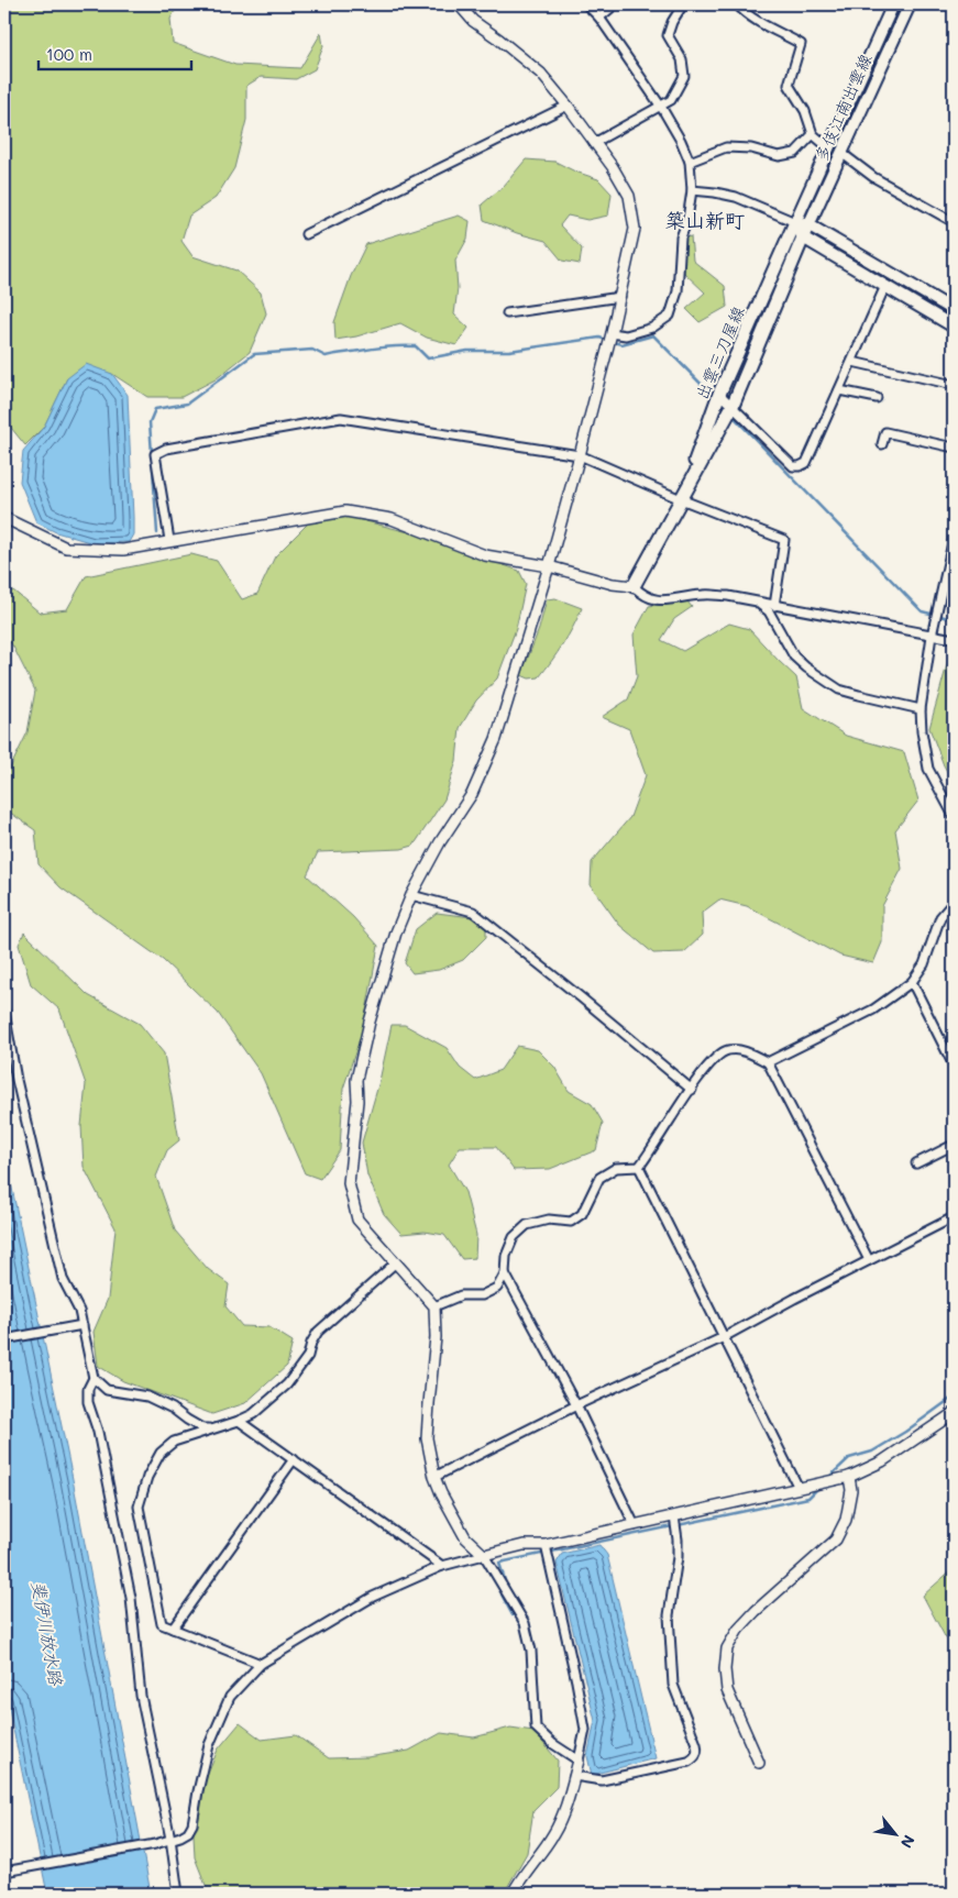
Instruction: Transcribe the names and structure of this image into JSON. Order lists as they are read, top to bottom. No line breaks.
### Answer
{"streets":{"main road":["多伎江南出雲線","出雲三刀屋線"]},"crossings":[["多伎江南出雲線","出雲三刀屋線"]],"districts":["築山新町"],"water":["斐伊川放水路"],"scale_bar":"100 m","north":"bottom right"}
